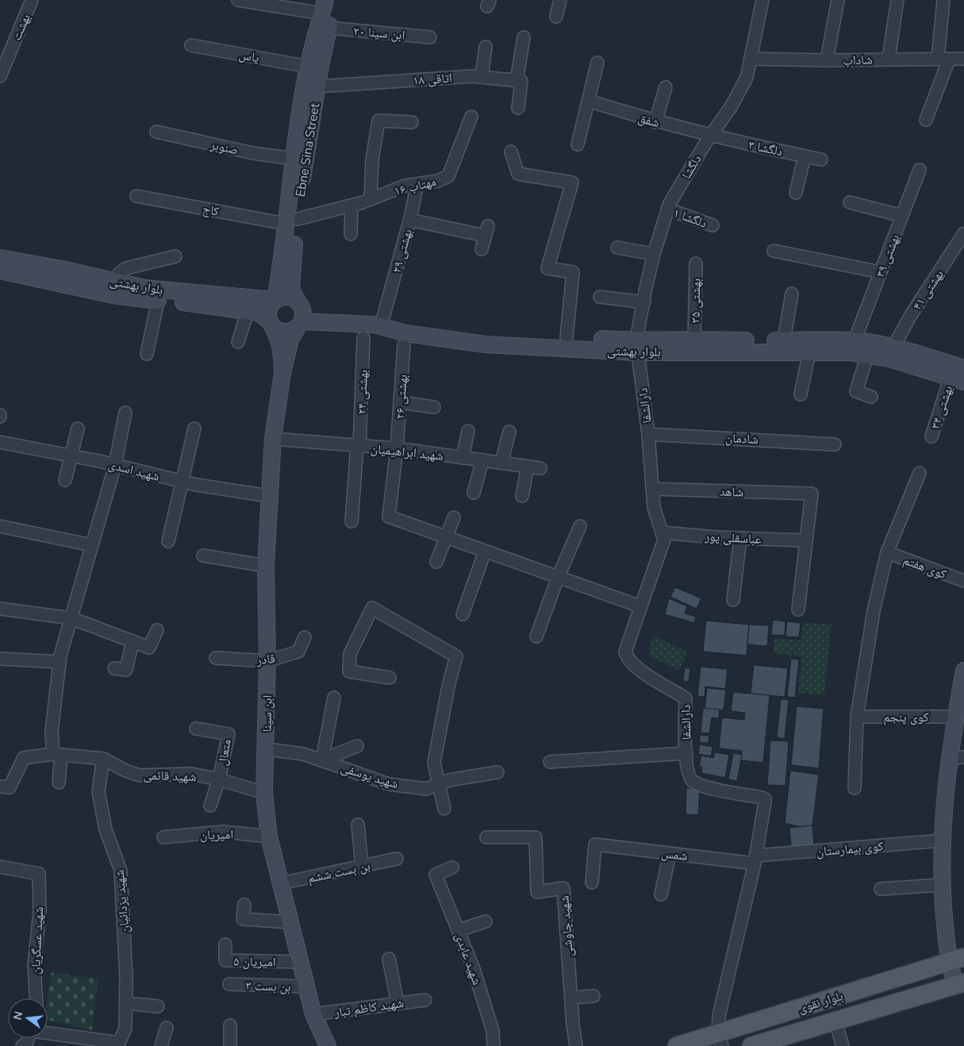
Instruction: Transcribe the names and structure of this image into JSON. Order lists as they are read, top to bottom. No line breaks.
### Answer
{"streets":{"main road":["Ebne Sina Street","بلوار بهشتی","ابن سینا","بلوار نقوی"],"street":["بهشت","ابن سینا ۲۰","یاس","شاداب","اتاقی ۱۸","شفق","صنوبر","دلگشا ۳","دلگشا","مهتاب ۱۶","کاج","دلگشا ۱","بهشتی ۲۹","بهشتی ۳۹","بهشتی ۴۱","بهشتی ۳۵","بهشتی ۲۴","بهشتی ۲۶","دارالشفا","بهشتی ۳۴","شادمان","شهید ابراهیمیان","شهید اسدی","شاهد","عباسقلی پور","کوی هفتم","قادر","کوی پنجم","متعال","شهید قائمی","شهید یوسفی","امیریان","کوی بیمارستان","شمس","بن بست ششم","شهید یزدانیان","شهید چاوشی","شهید عسگریان","شهید عابدی","امیریان ۵","بن بست ۳","شهید کاظم تبار"]},"crossings":[["ابن سینا ۲۰","Ebne Sina Street"],["یاس","Ebne Sina Street"],["شاداب","دلگشا"],["اتاقی ۱۸","Ebne Sina Street"],["شفق","دلگشا ۳"],["شفق","دلگشا"],["صنوبر","Ebne Sina Street"],["دلگشا ۳","دلگشا"],["Ebne Sina Street","مهتاب ۱۶"],["Ebne Sina Street","کاج"],["Ebne Sina Street","بلوار بهشتی"],["دلگشا","دلگشا ۱"],["دلگشا","بلوار بهشتی"],["دلگشا","دارالشفا"],["مهتاب ۱۶","کاج"],["مهتاب ۱۶","بهشتی ۲۹"],["بهشتی ۲۹","بلوار بهشتی"],["بهشتی ۳۹","بلوار بهشتی"],["بلوار بهشتی","بهشتی ۴۱"],["بلوار بهشتی","بهشتی ۳۵"],["بلوار بهشتی","دارالشفا"],["بلوار بهشتی","بهشتی ۳۴"],["بهشتی ۲۴","شهید ابراهیمیان"],["بهشتی ۲۶","شهید ابراهیمیان"],["دارالشفا","شادمان"],["دارالشفا","شاهد"],["دارالشفا","عباسقلی پور"],["دارالشفا","کوی بیمارستان"],["دارالشفا","شمس"],["دارالشفا","بلوار نقوی"],["شهید ابراهیمیان","ابن سینا"],["شهید اسدی","ابن سینا"],["شاهد","عباسقلی پور"],["قادر","ابن سینا"],["ابن سینا","شهید قائمی"],["ابن سینا","شهید یوسفی"],["ابن سینا","امیریان"],["ابن سینا","بن بست ششم"],["ابن سینا","امیریان ۵"],["ابن سینا","بن بست ۳"],["ابن سینا","شهید کاظم تبار"],["متعال","شهید قائمی"],["شهید قائمی","شهید یزدانیان"],["کوی بیمارستان","شمس"]],"north":"left"}
